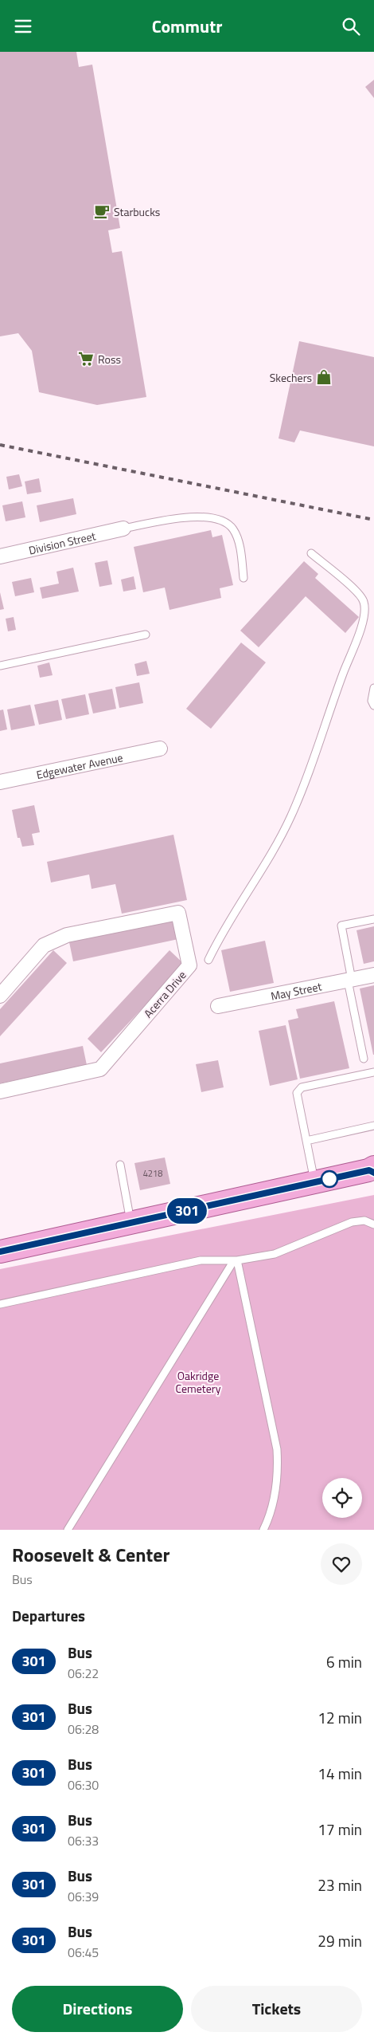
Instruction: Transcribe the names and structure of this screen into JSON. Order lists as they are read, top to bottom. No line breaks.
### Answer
{"streets":{"street":["Division Street","Edgewater Avenue","May Street","Acerra Drive"]},"parks":["Oakridge Cemetery"],"places":{"cafe":["Starbucks"],"supermarket":["Ross"],"shop":["Skechers"]},"lines":["bus line 301"],"house_numbers":["4218"],"page":{"header":"Commutr","on_map":"301","heading":[["Roosevelt & Center","Bus"],"Departures"],"list":[{"mark":"301","name":"Bus","note":"06:22","value":"6 min"},{"mark":"301","name":"Bus","note":"06:28","value":"12 min"},{"mark":"301","name":"Bus","note":"06:30","value":"14 min"},{"mark":"301","name":"Bus","note":"06:33","value":"17 min"},{"mark":"301","name":"Bus","note":"06:39","value":"23 min"},{"mark":"301","name":"Bus","note":"06:45","value":"29 min"}],"buttons":["Directions","Tickets"]}}
